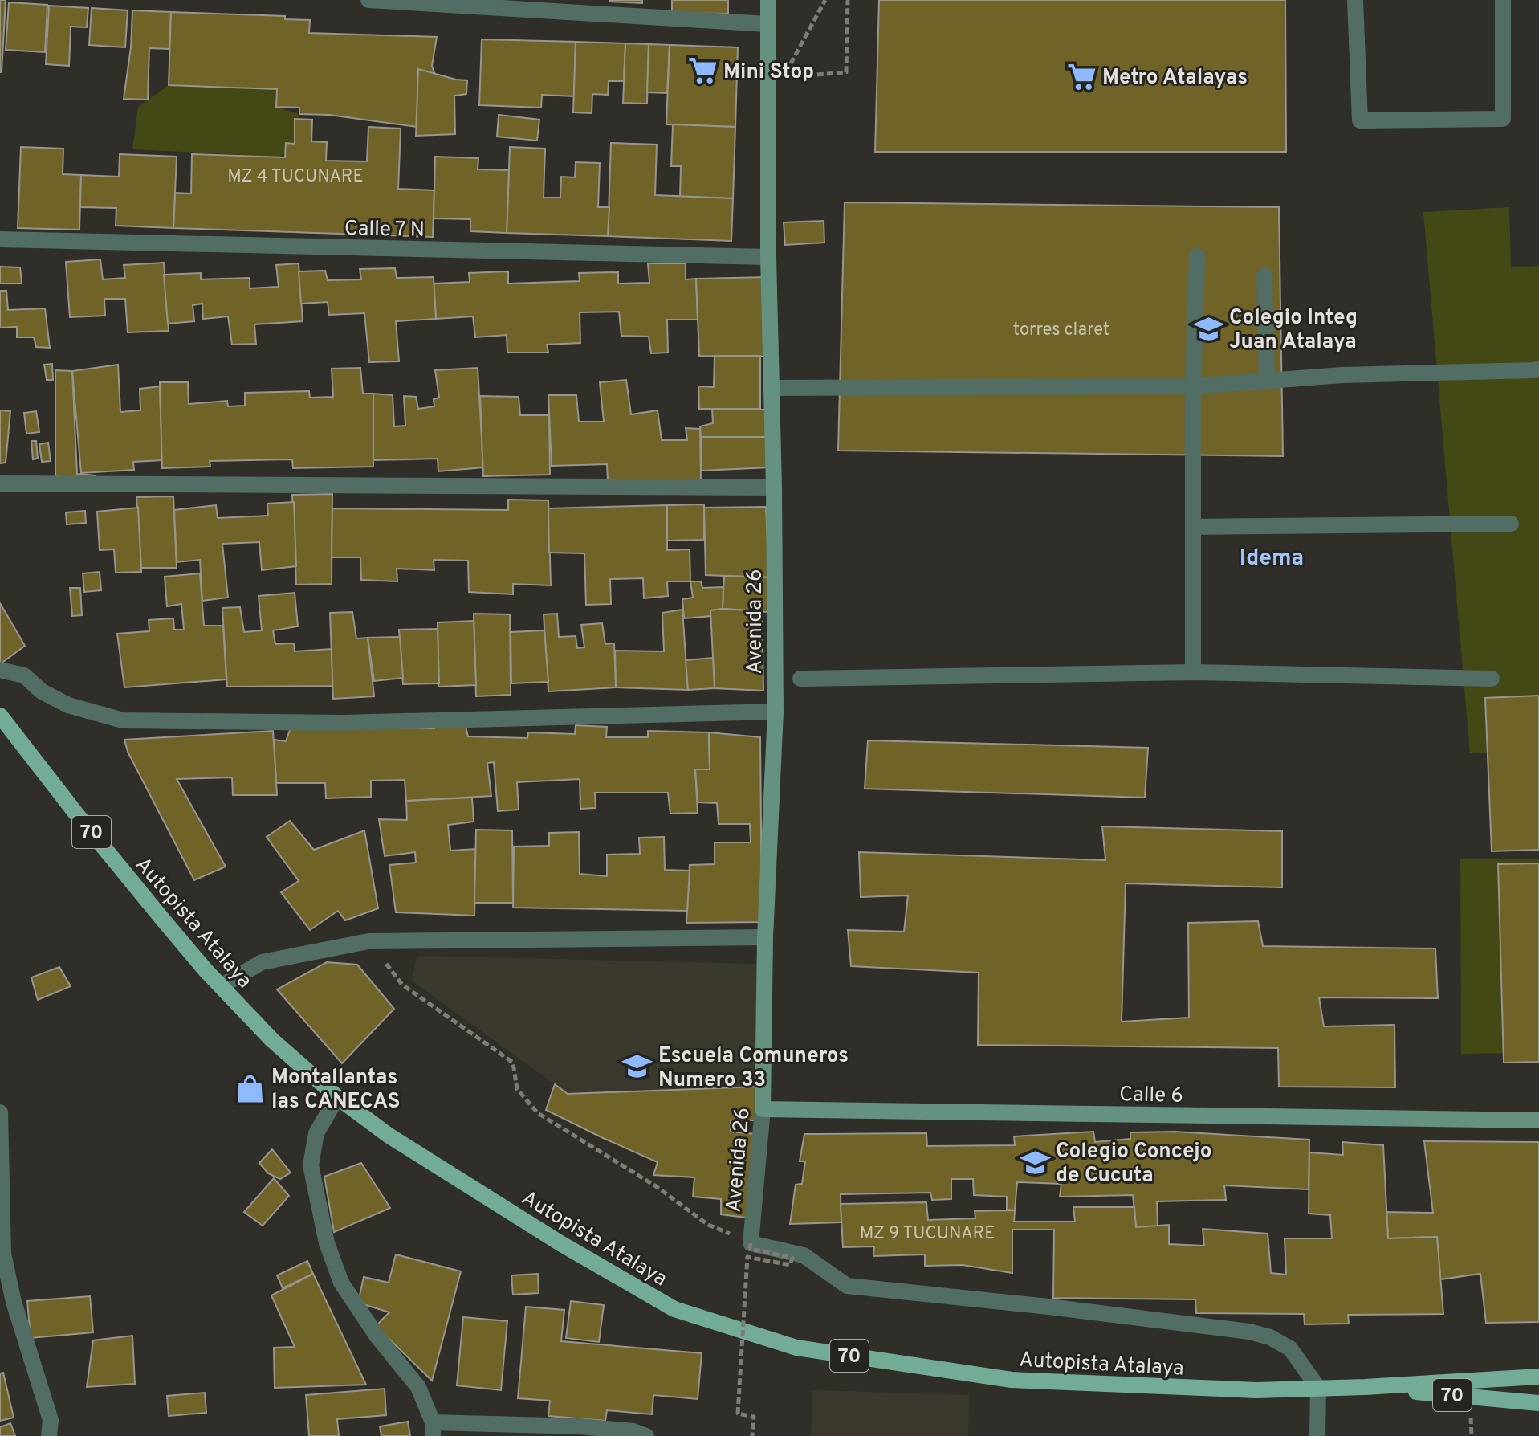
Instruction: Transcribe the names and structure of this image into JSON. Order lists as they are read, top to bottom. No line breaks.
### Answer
{"streets":{"main road":["70","Autopista Atalaya"],"street":["Calle 7 N","Avenida 26","Calle 6"]},"crossings":[["Calle 7 N","Avenida 26"],["Avenida 26","Calle 6"]],"districts":["Idema"],"places":{"supermarket":["Mini Stop","Metro Atalayas"],"school or university":["Colegio Integ Juan Atalaya","Escuela Comuneros Numero 33","Colegio Concejo de Cucuta"],"shop":["Montallantas las CANECAS"]},"house_numbers":["MZ 4 TUCUNARE","torres claret","MZ 9 TUCUNARE"]}
